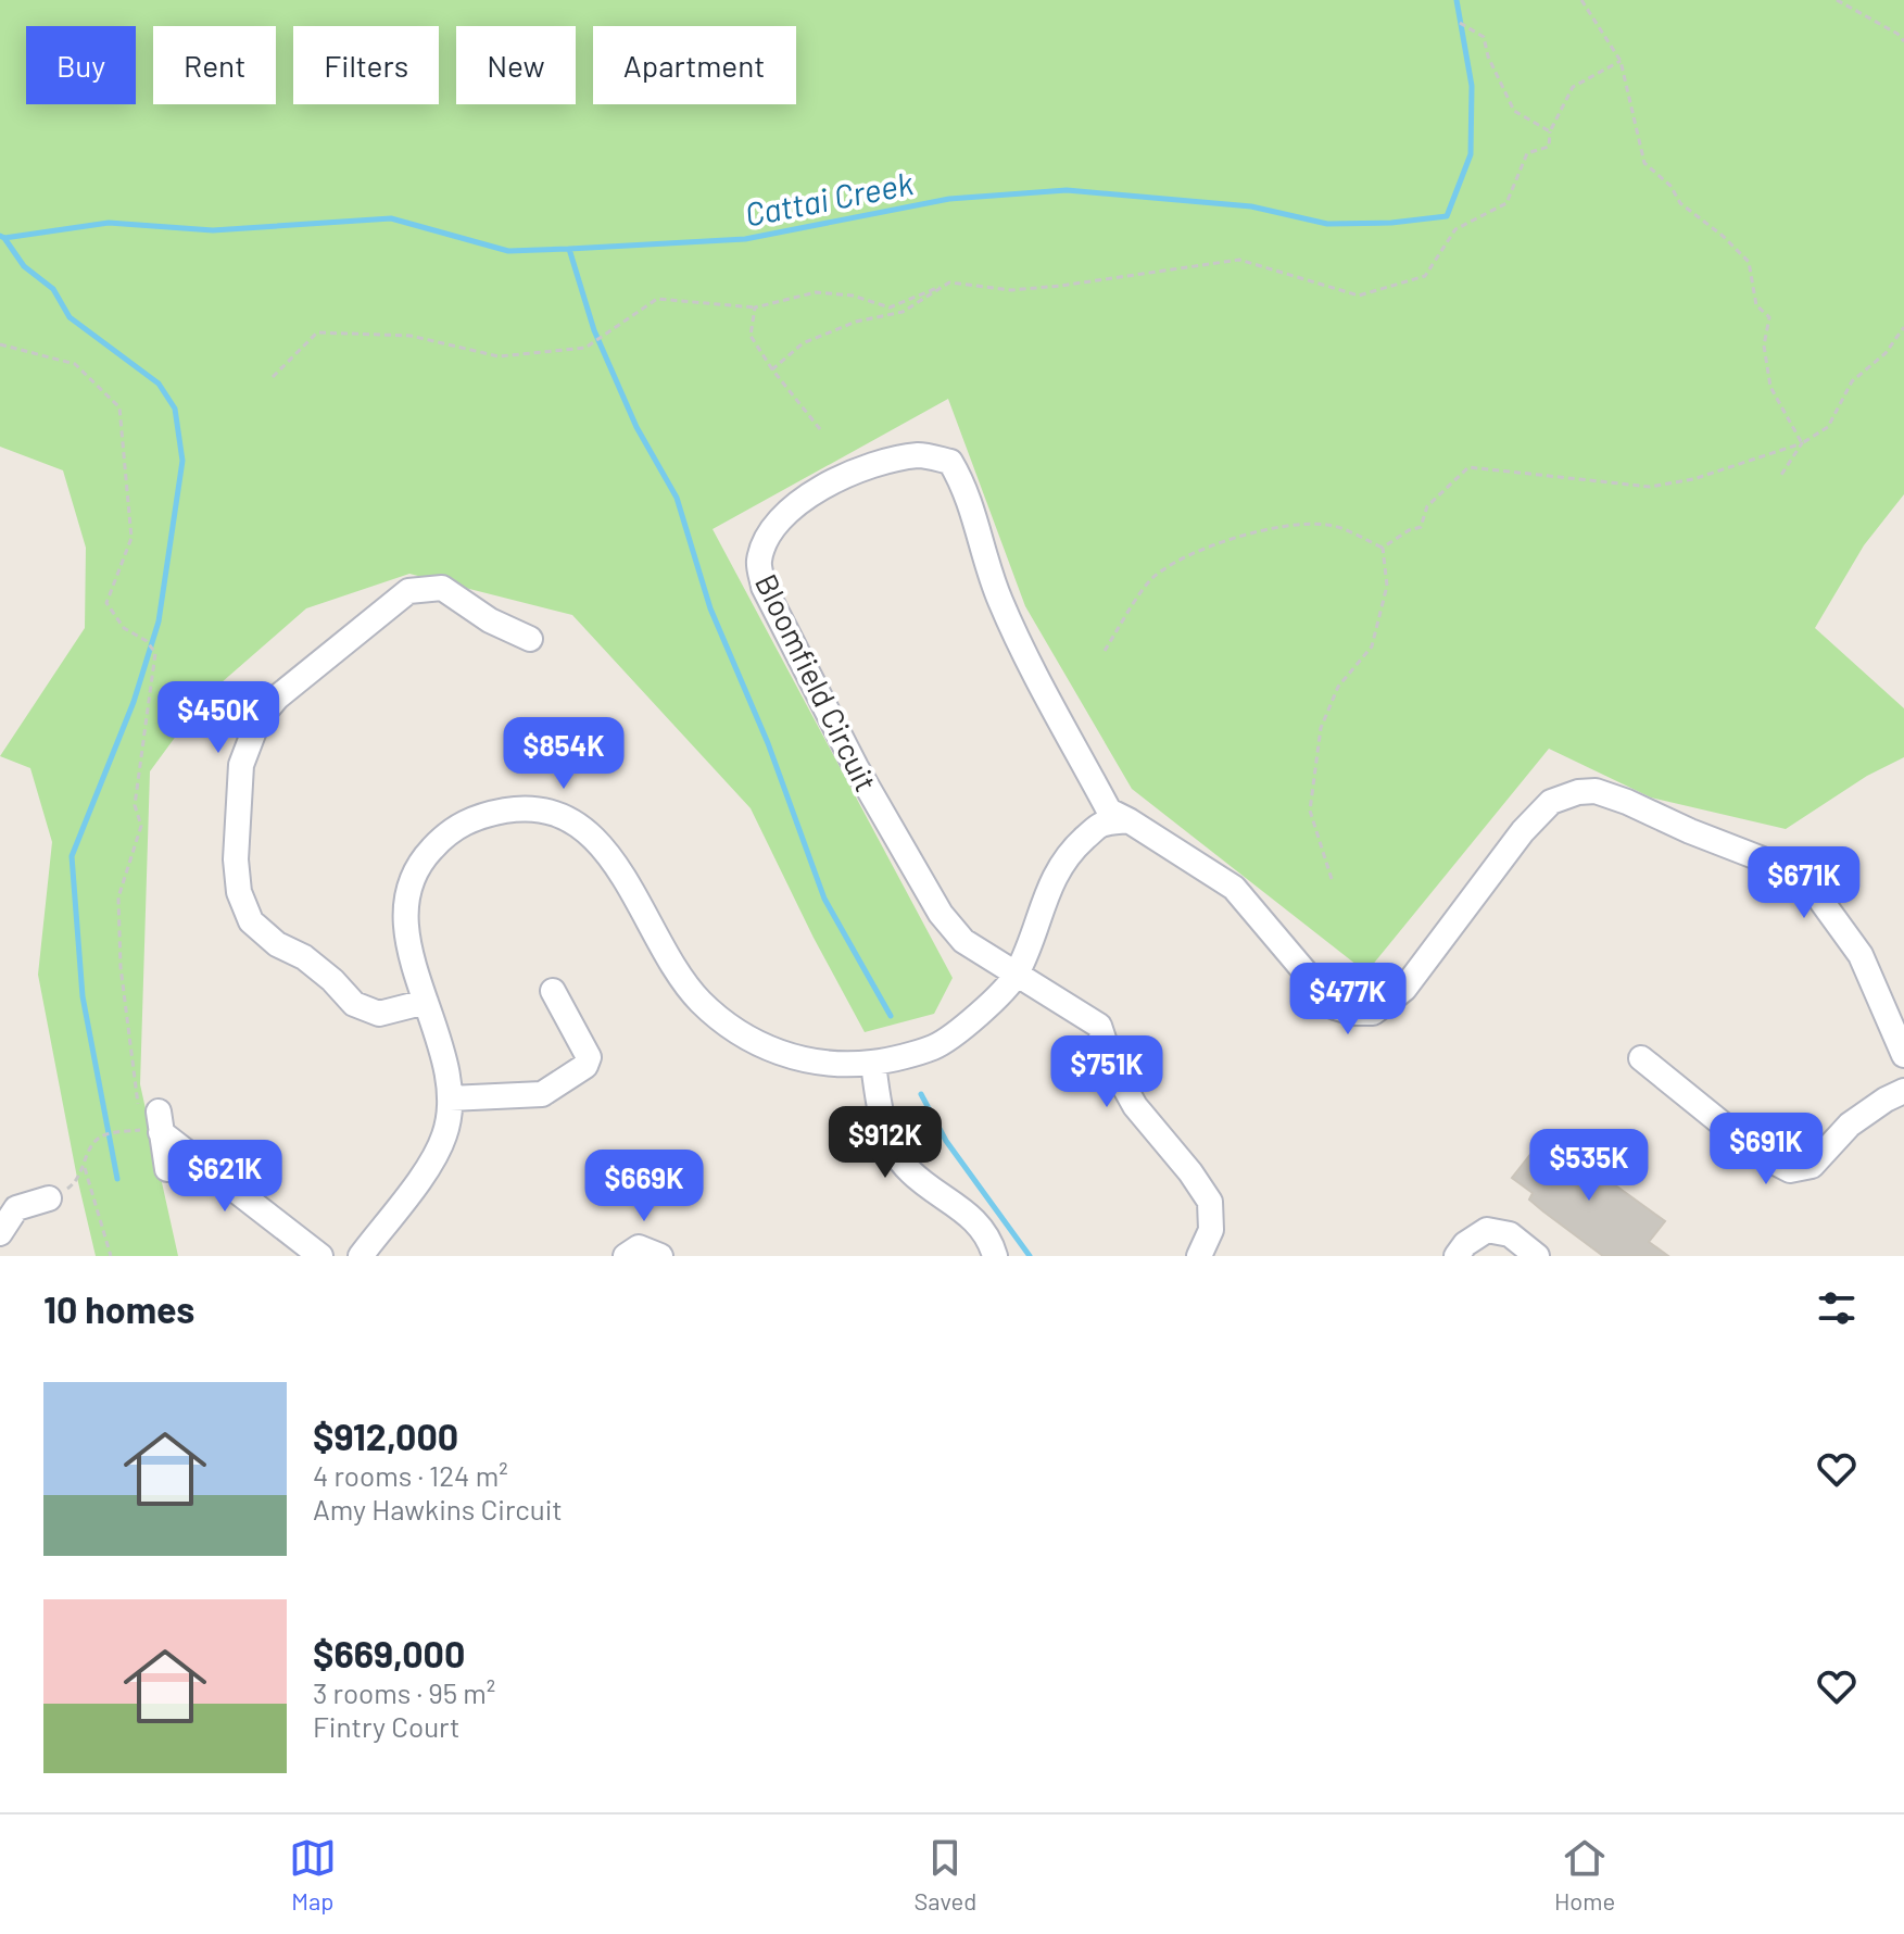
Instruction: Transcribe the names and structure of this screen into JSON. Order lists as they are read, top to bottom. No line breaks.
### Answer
{"streets":{"street":["Bloomfield Circuit"]},"water":["Cattai Creek"],"page":{"chip":["Buy","Rent","Filters","New","Apartment"],"price":["$450K","$854K","$671K","$477K","$751K","$912K","$691K","$535K","$621K","$669K"],"heading":"10 homes","list":[{"name":"$912,000","note":"4 rooms · 124 m² · Amy Hawkins Circuit"},{"name":"$669,000","note":"3 rooms · 95 m² · Fintry Court"}],"tabs":["Map","Saved","Home"]}}
